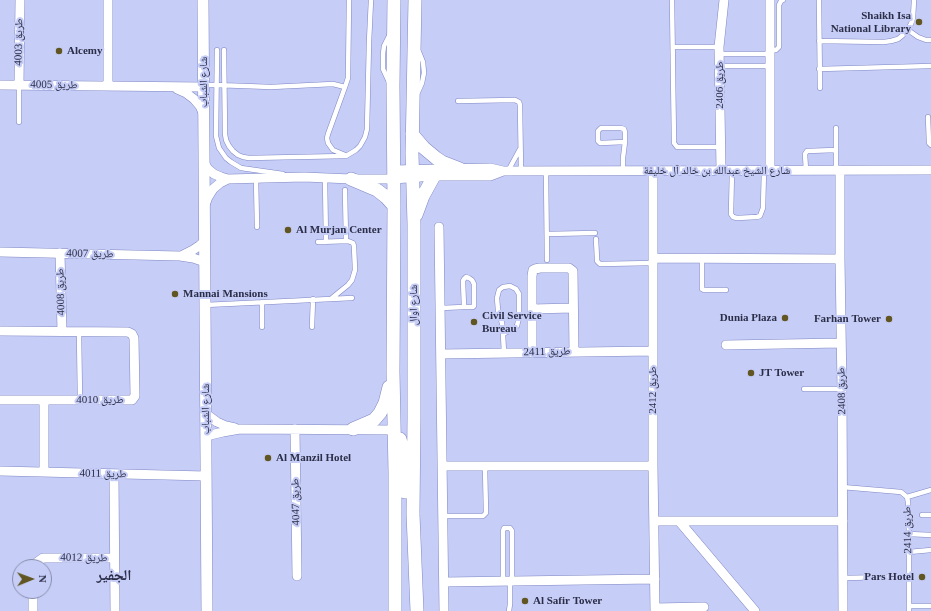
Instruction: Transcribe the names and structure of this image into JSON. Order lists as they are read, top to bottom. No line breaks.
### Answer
{"streets":{"main road":["شارع اوال"],"street":["طريق 4003","شارع الشباب","طريق 4005","طريق 2406","شارع الشيخ عبدالله بن خالد آل خليفة","طريق 4007","طريق 4008","طريق 2411","طريق 2412","طريق 2408","طريق 4010","طريق 4011","طريق 4047","طريق 4012"],"lane":["طريق 2414"]},"crossings":[["طريق 4003","طريق 4005"],["شارع الشباب","طريق 4005"],["شارع الشباب","طريق 4007"],["شارع الشباب","طريق 4011"],["طريق 2406","شارع الشيخ عبدالله بن خالد آل خليفة"],["شارع الشيخ عبدالله بن خالد آل خليفة","شارع اوال"],["شارع الشيخ عبدالله بن خالد آل خليفة","طريق 2412"],["شارع الشيخ عبدالله بن خالد آل خليفة","طريق 2408"],["طريق 4007","طريق 4008"],["طريق 4008","طريق 4010"],["طريق 2411","طريق 2412"],["طريق 2408","طريق 2414"],["طريق 4011","طريق 4012"]],"districts":["الجفير"],"places":["Shaikh Isa National Library","Alcemy","Al Murjan Center","Mannai Mansions","Dunia Plaza","Farhan Tower","Civil Service Bureau","JT Tower","Al Manzil Hotel","Pars Hotel","Al Safir Tower"],"north":"right"}
